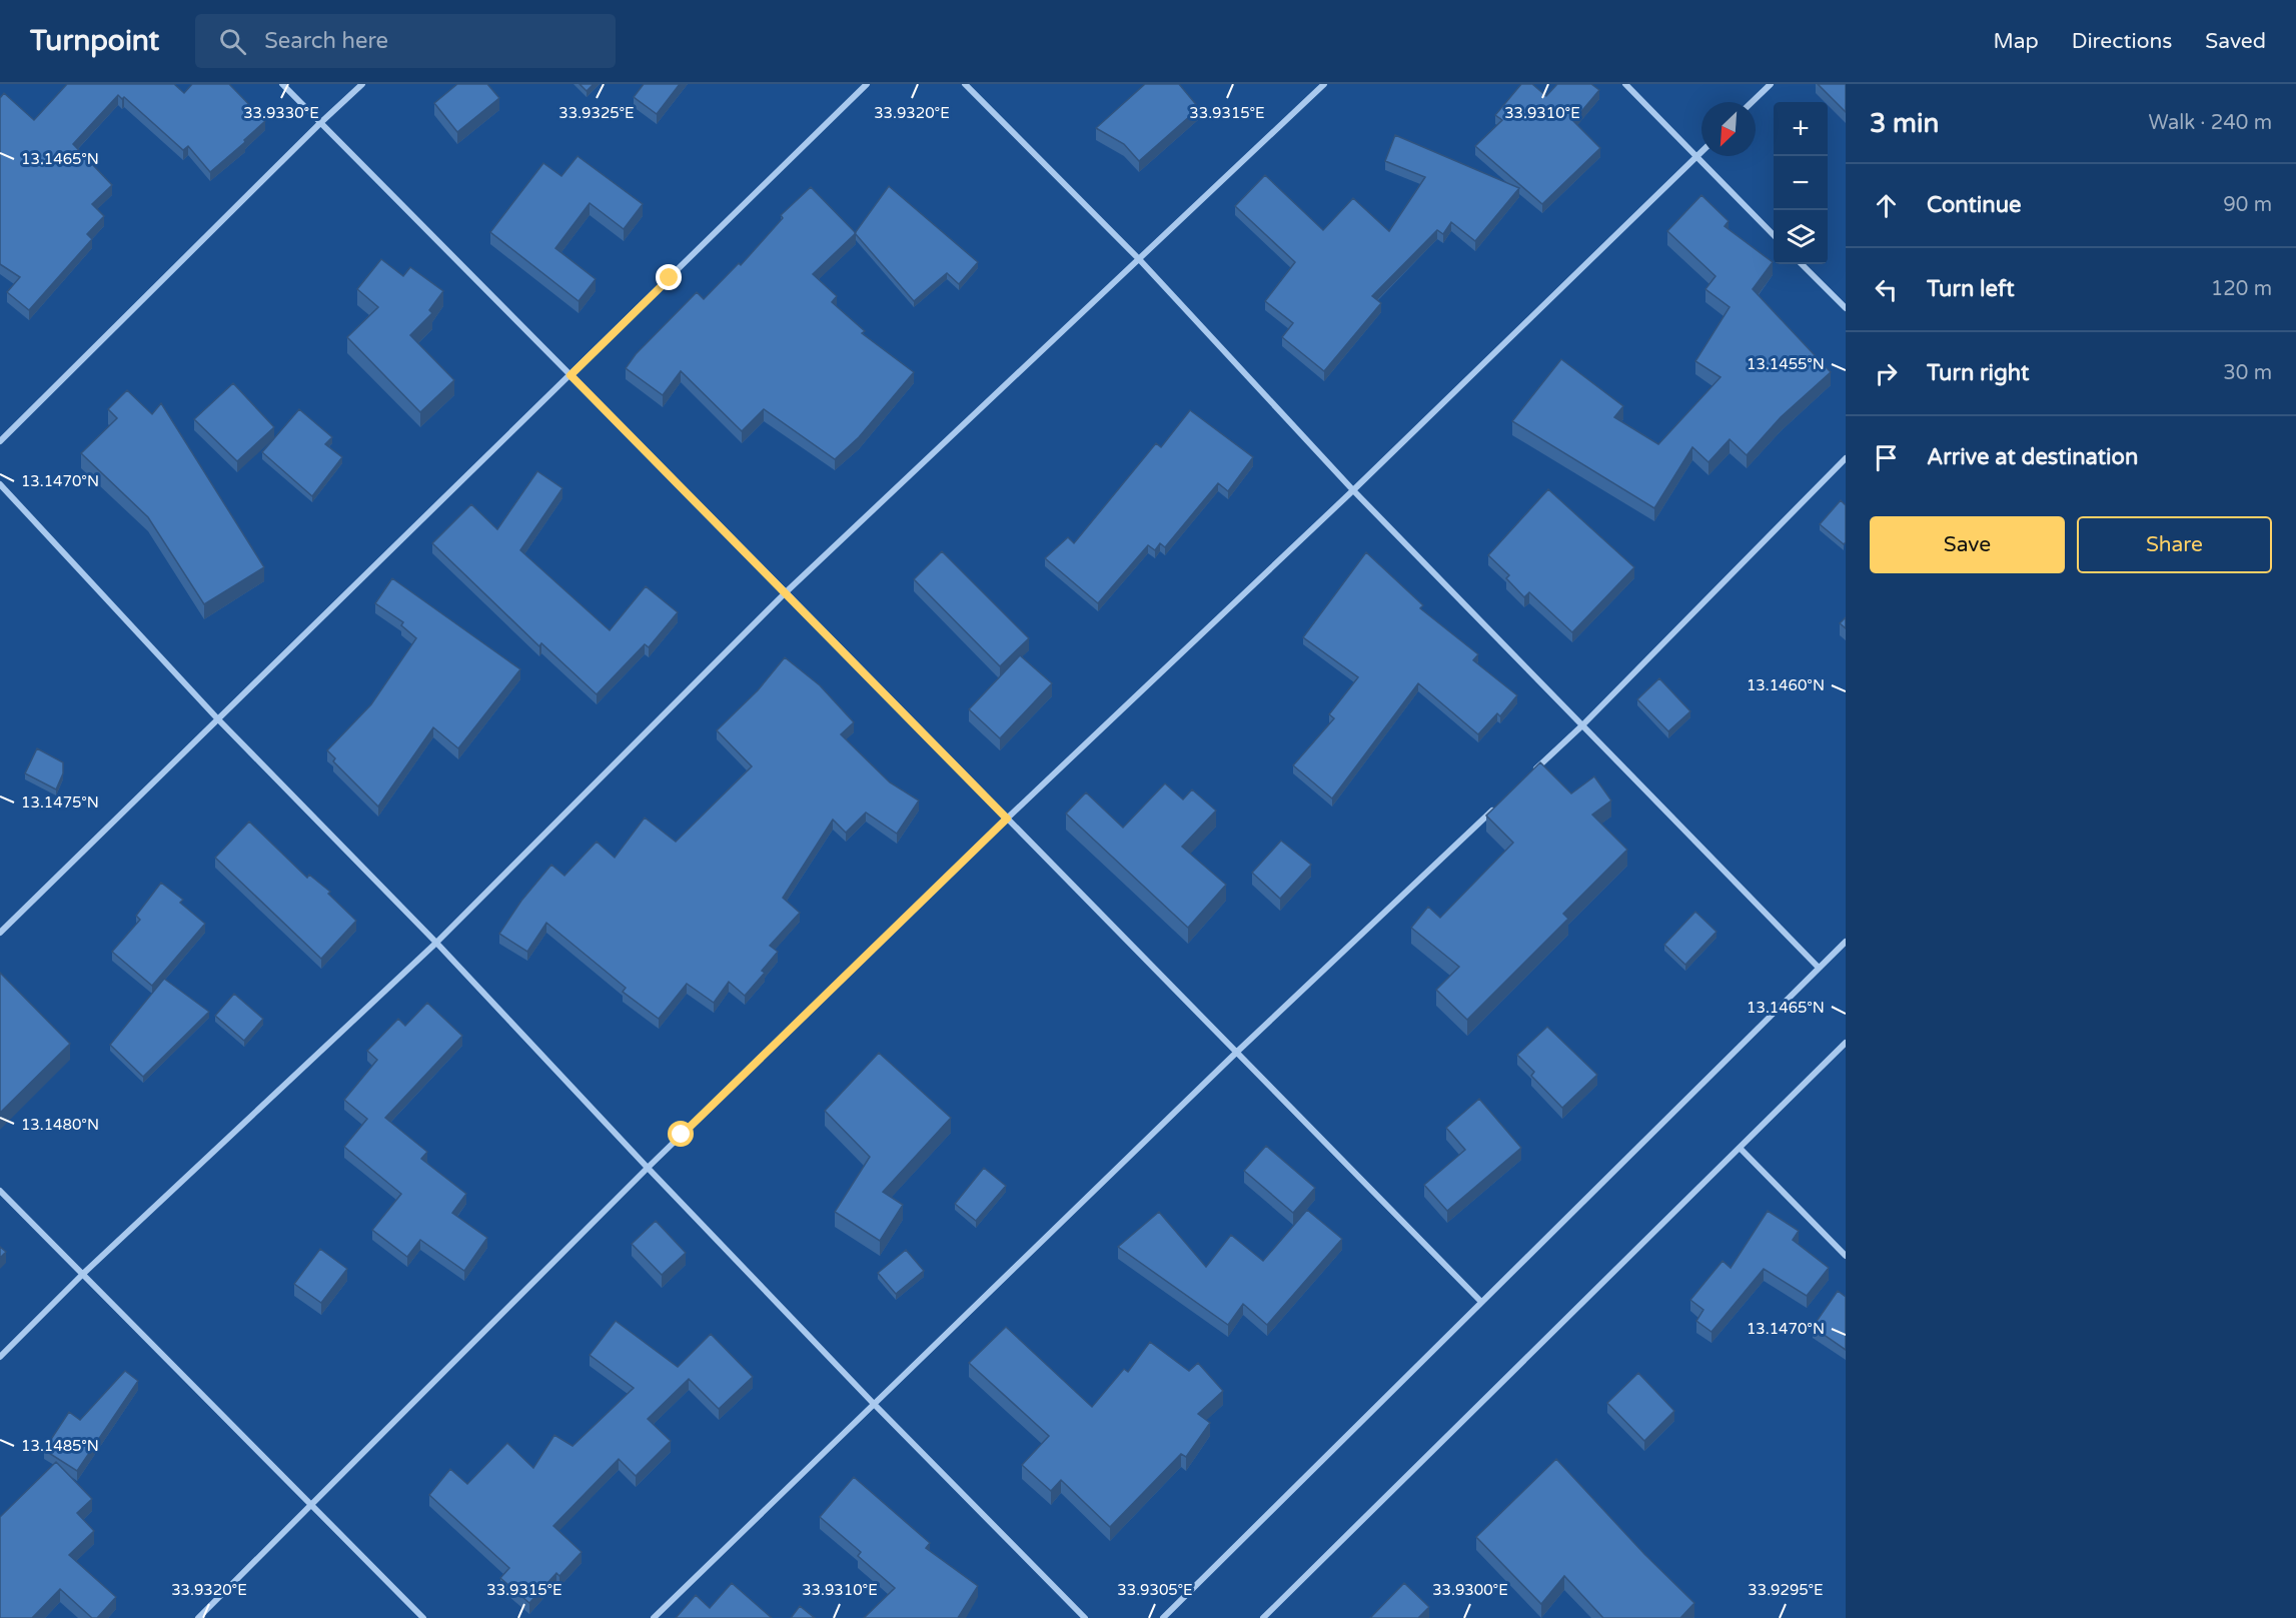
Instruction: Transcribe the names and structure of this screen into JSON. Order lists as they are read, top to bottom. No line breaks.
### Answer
{"north":"bottom left","page":{"header":"Turnpoint","search":"Search here","nav":["Map","Directions","Saved"],"heading":["3 min","Walk · 240 m"],"map_buttons":["+","−"],"list":[["Continue","90 m"],["Turn left","120 m"],["Turn right","30 m"],"Arrive at destination"],"buttons":["Save","Share"]},"coordinates":["33.9330°E","33.9325°E","33.9320°E","33.9315°E","33.9310°E","13.1465°N","13.1455°N","13.1470°N","13.1460°N","13.1475°N","13.1480°N","13.1485°N","33.9305°E","33.9300°E","33.9295°E"]}
